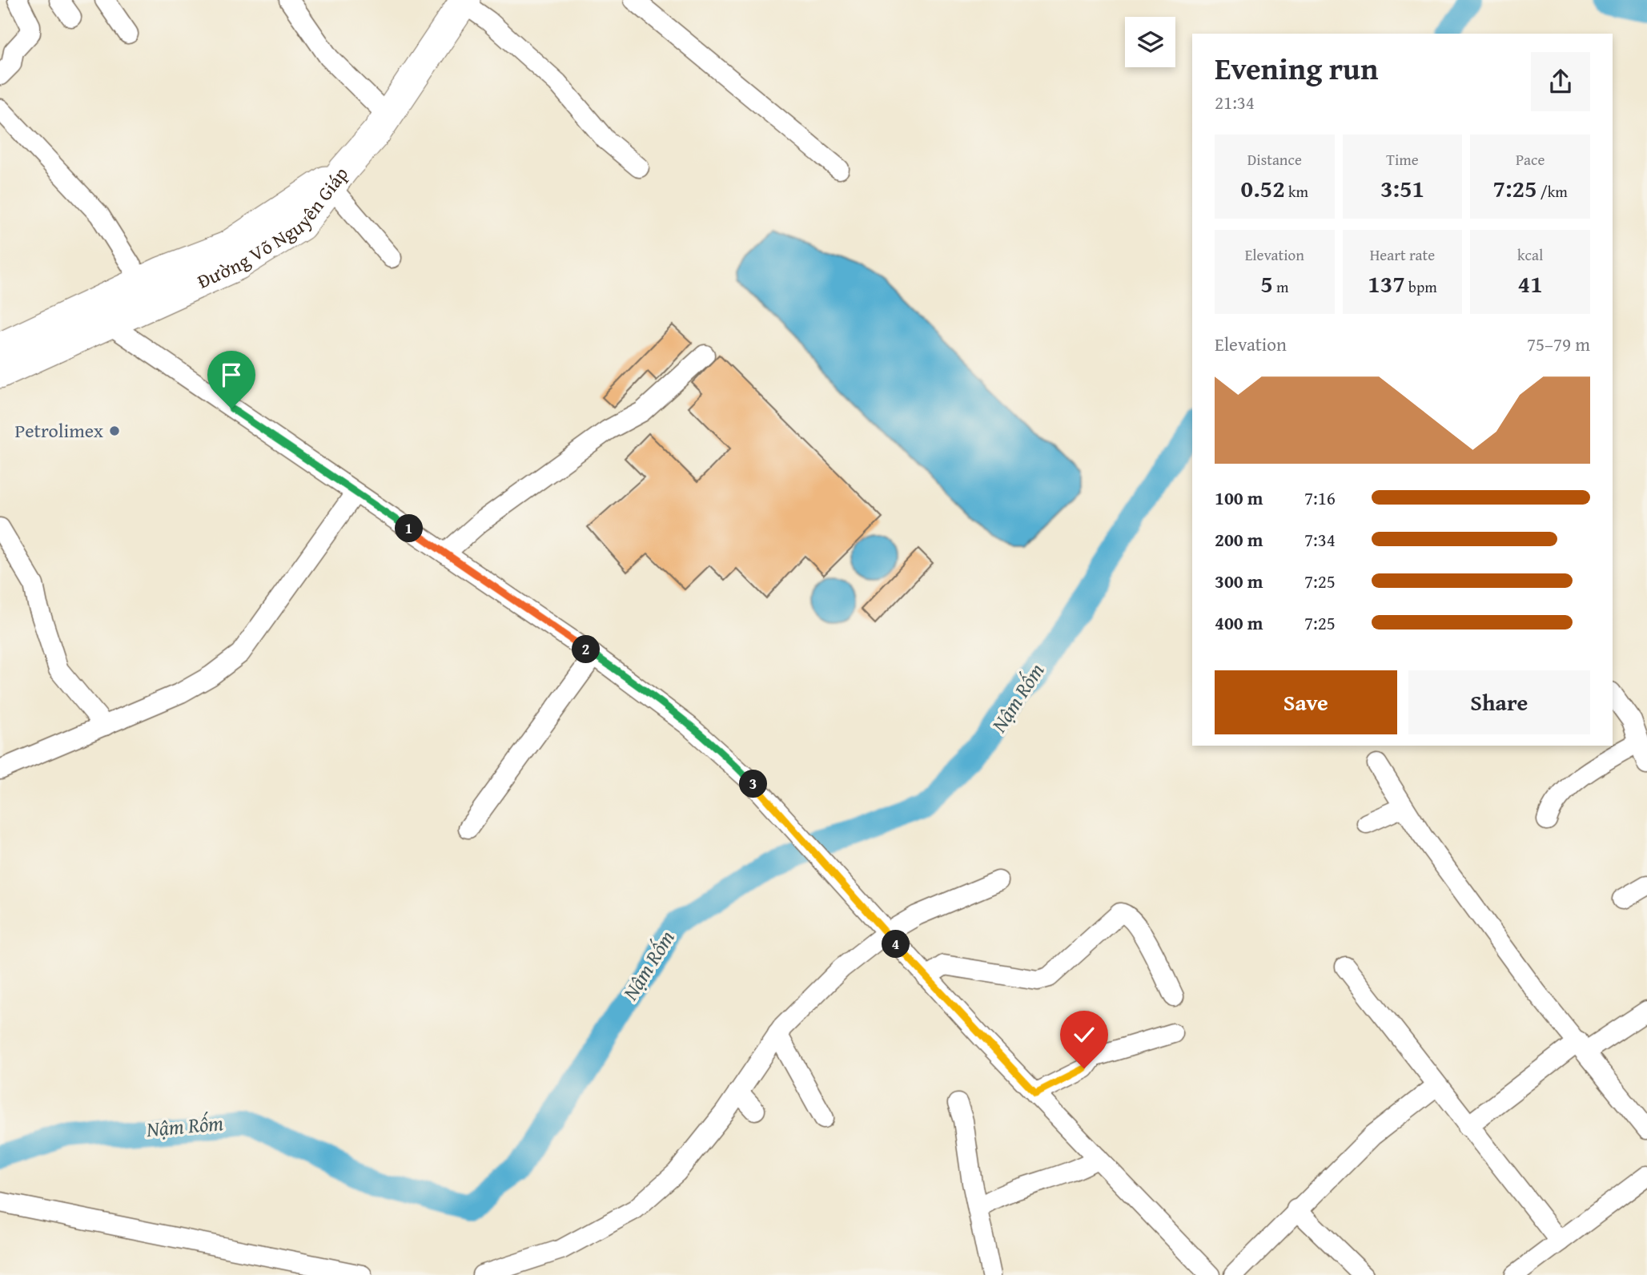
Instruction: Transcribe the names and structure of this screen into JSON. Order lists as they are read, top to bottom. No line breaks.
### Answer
{"streets":{"highway":["Đường Võ Nguyên Giáp"]},"water":["Nậm Rốm"],"places":["Petrolimex"],"page":{"heading":["Evening run","21:34"],"stats":[["Distance","0.52 km"],["Time","3:51"],["Pace","7:25 /km"],["Elevation","5 m"],["Heart rate","137 bpm"],["kcal","41"]],"chart":["Elevation","75–79 m"],"list":[{"name":"100 m","note":"7:16"},{"name":"200 m","note":"7:34"},{"name":"300 m","note":"7:25"},{"name":"400 m","note":"7:25"}],"pins":["1","2","3","4"],"buttons":["Save","Share"]}}
